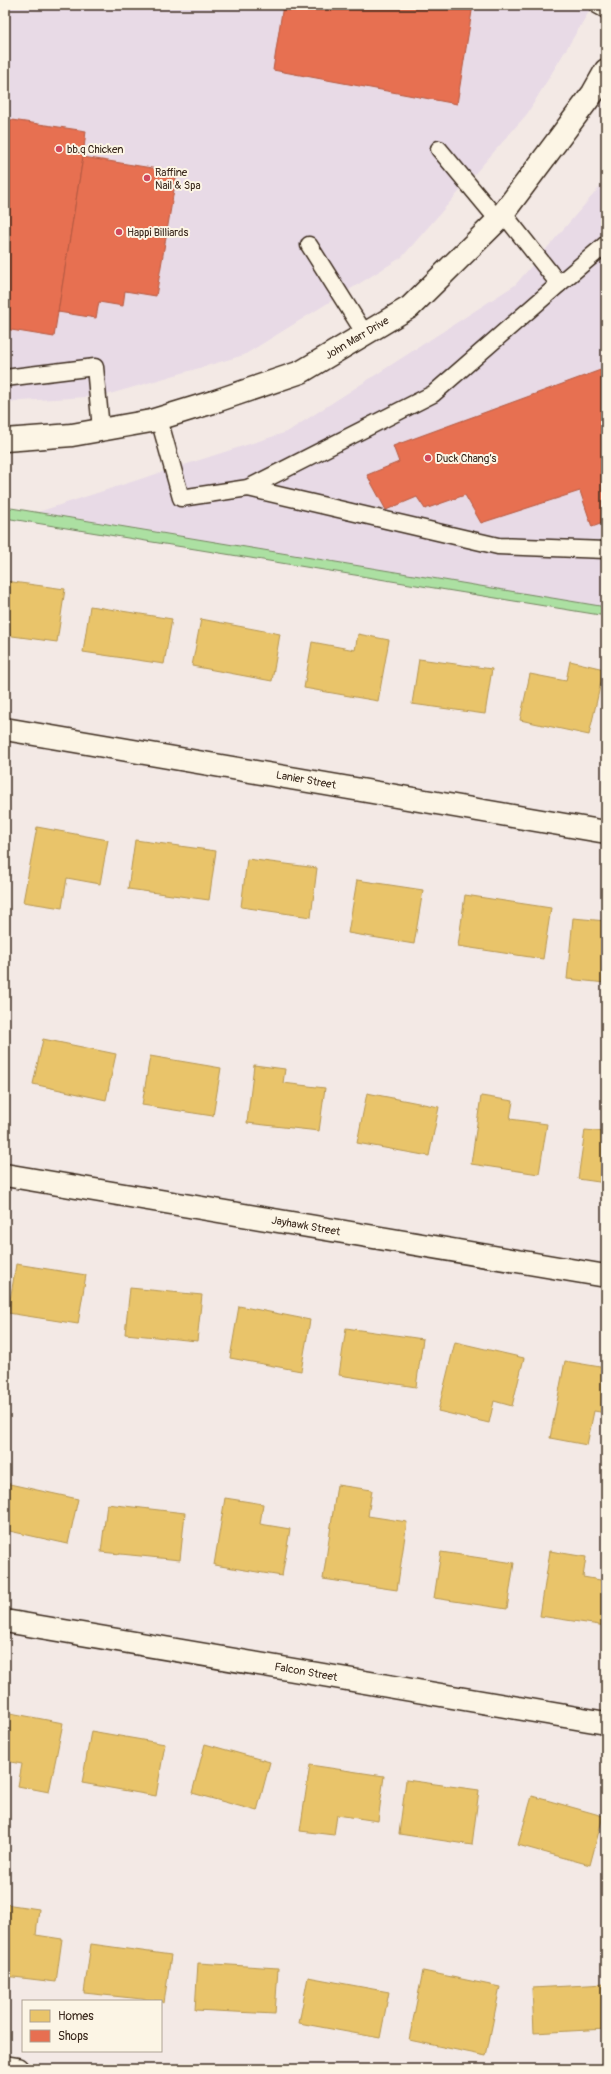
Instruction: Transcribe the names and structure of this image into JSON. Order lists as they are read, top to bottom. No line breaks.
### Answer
{"streets":{"street":["John Marr Drive","Lanier Street","Jayhawk Street","Falcon Street"]},"places":["bb.q Chicken","Raffine Nail & Spa","Happi Billiards","Duck Chang’s"],"legend":["Homes","Shops"]}
